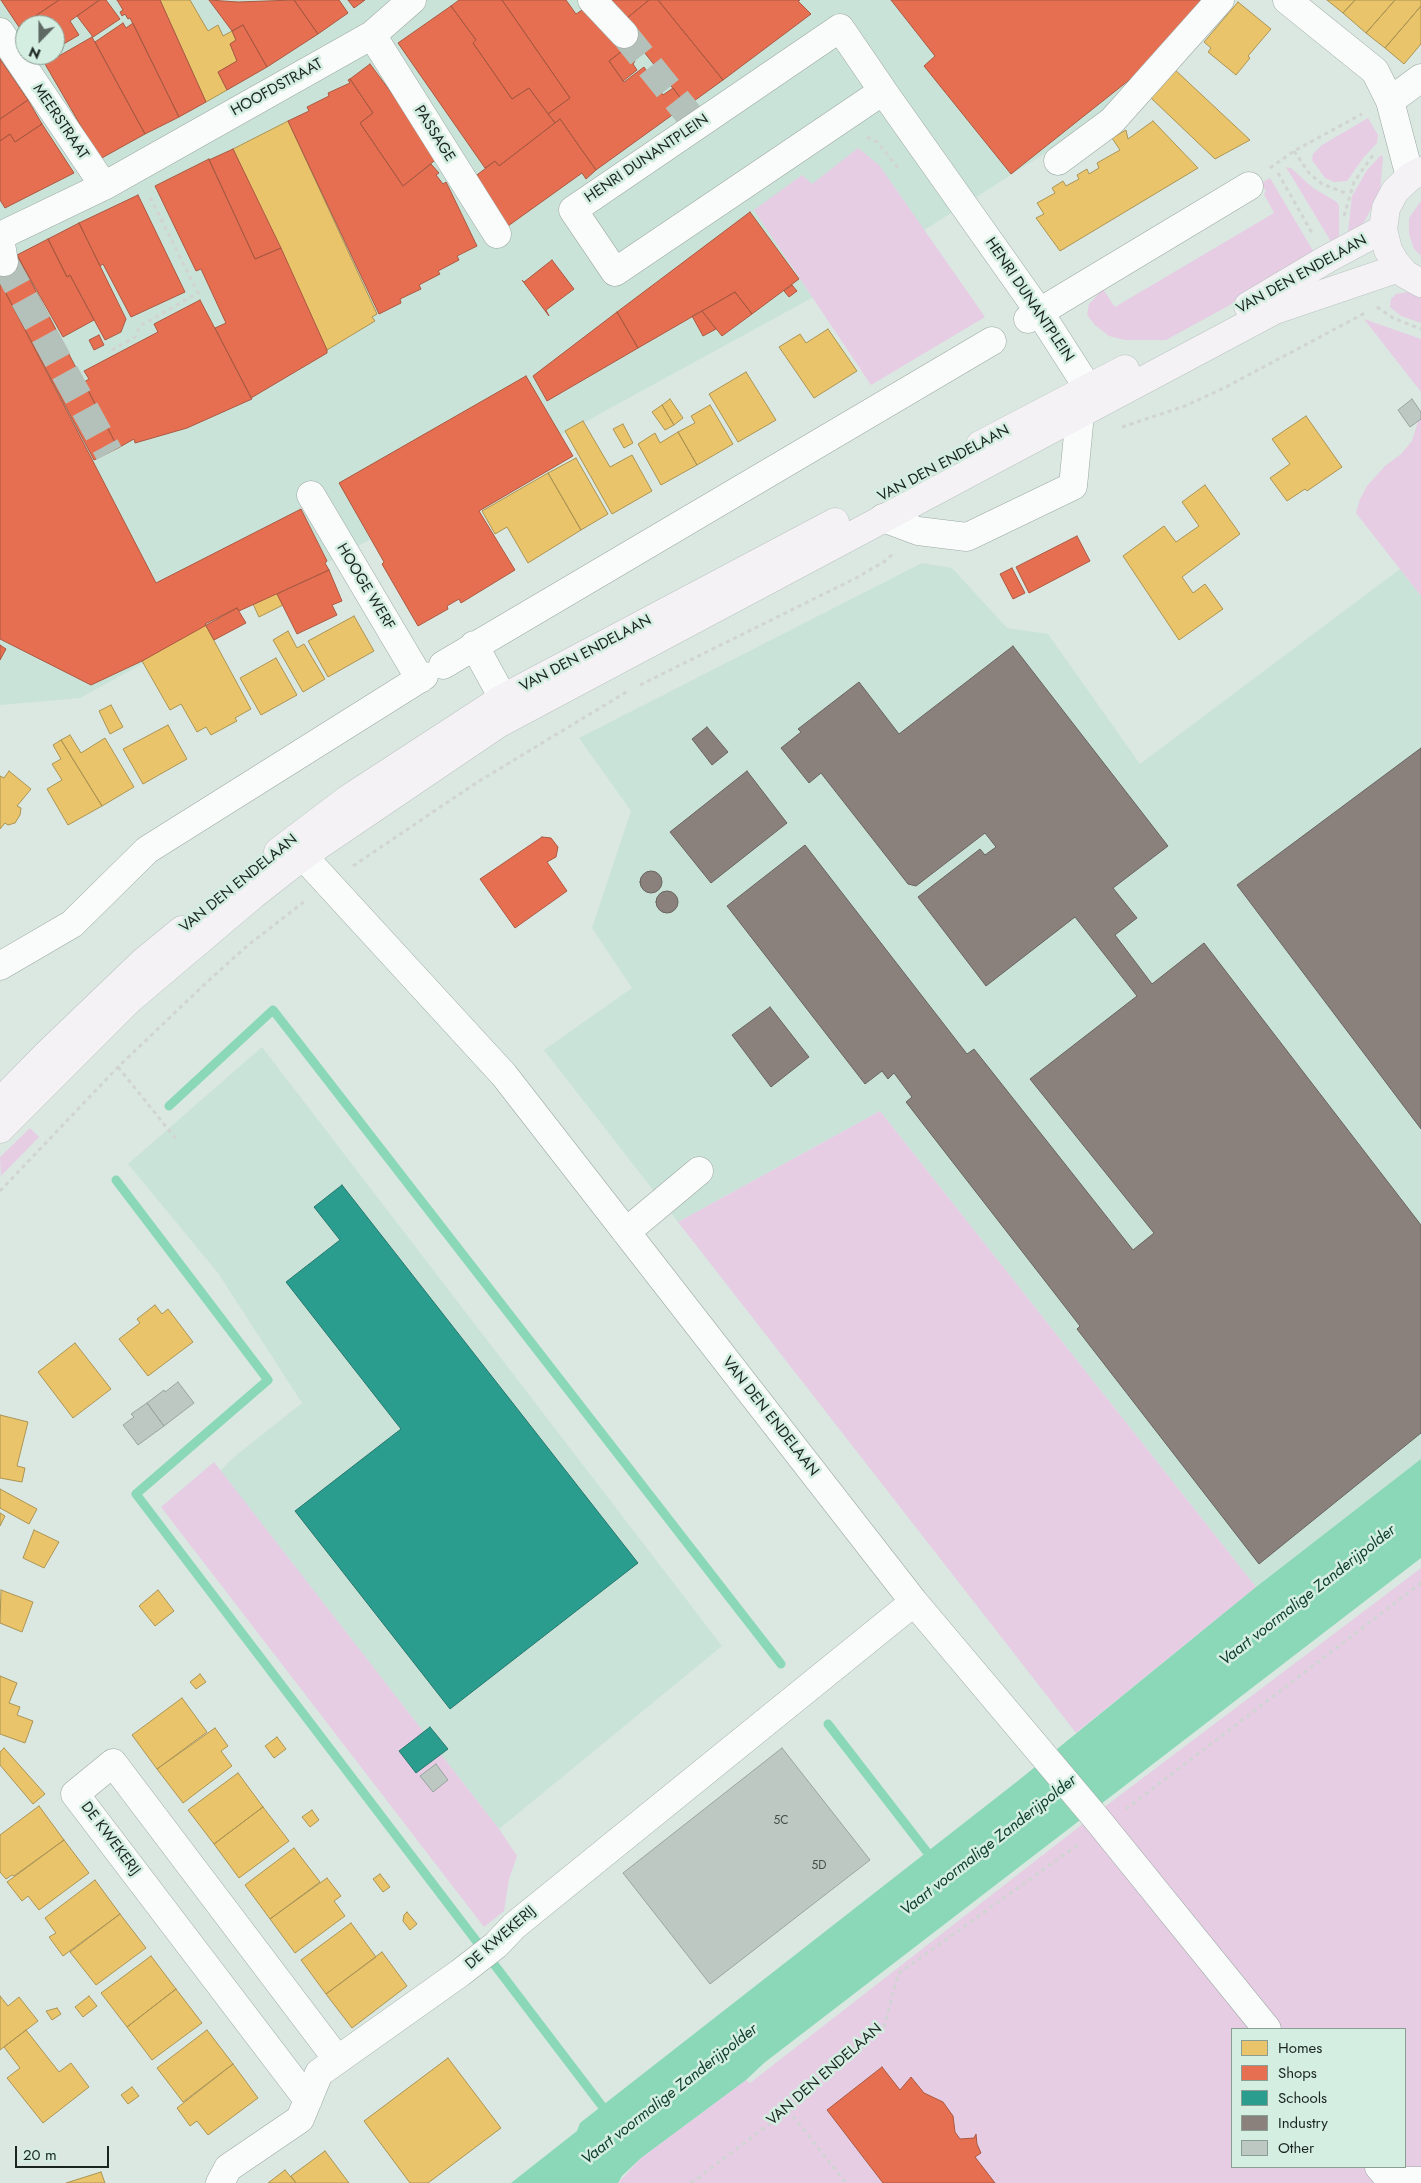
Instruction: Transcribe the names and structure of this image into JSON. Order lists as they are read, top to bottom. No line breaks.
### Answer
{"streets":{"main road":["VAN DEN ENDELAAN"],"street":["HOOFDSTRAAT","MEERSTRAAT","PASSAGE","HENRI DUNANTPLEIN","HOOGE WERF","DE KWEKERIJ"]},"crossings":[["HOOFDSTRAAT","MEERSTRAAT"],["HOOFDSTRAAT","PASSAGE"],["HENRI DUNANTPLEIN","VAN DEN ENDELAAN"],["VAN DEN ENDELAAN","DE KWEKERIJ"]],"water":["Vaart voormalige Zanderijpolder"],"house_numbers":["5C","5D"],"legend":["Homes","Shops","Schools","Industry","Other"],"scale_bar":"20 m","north":"bottom"}
